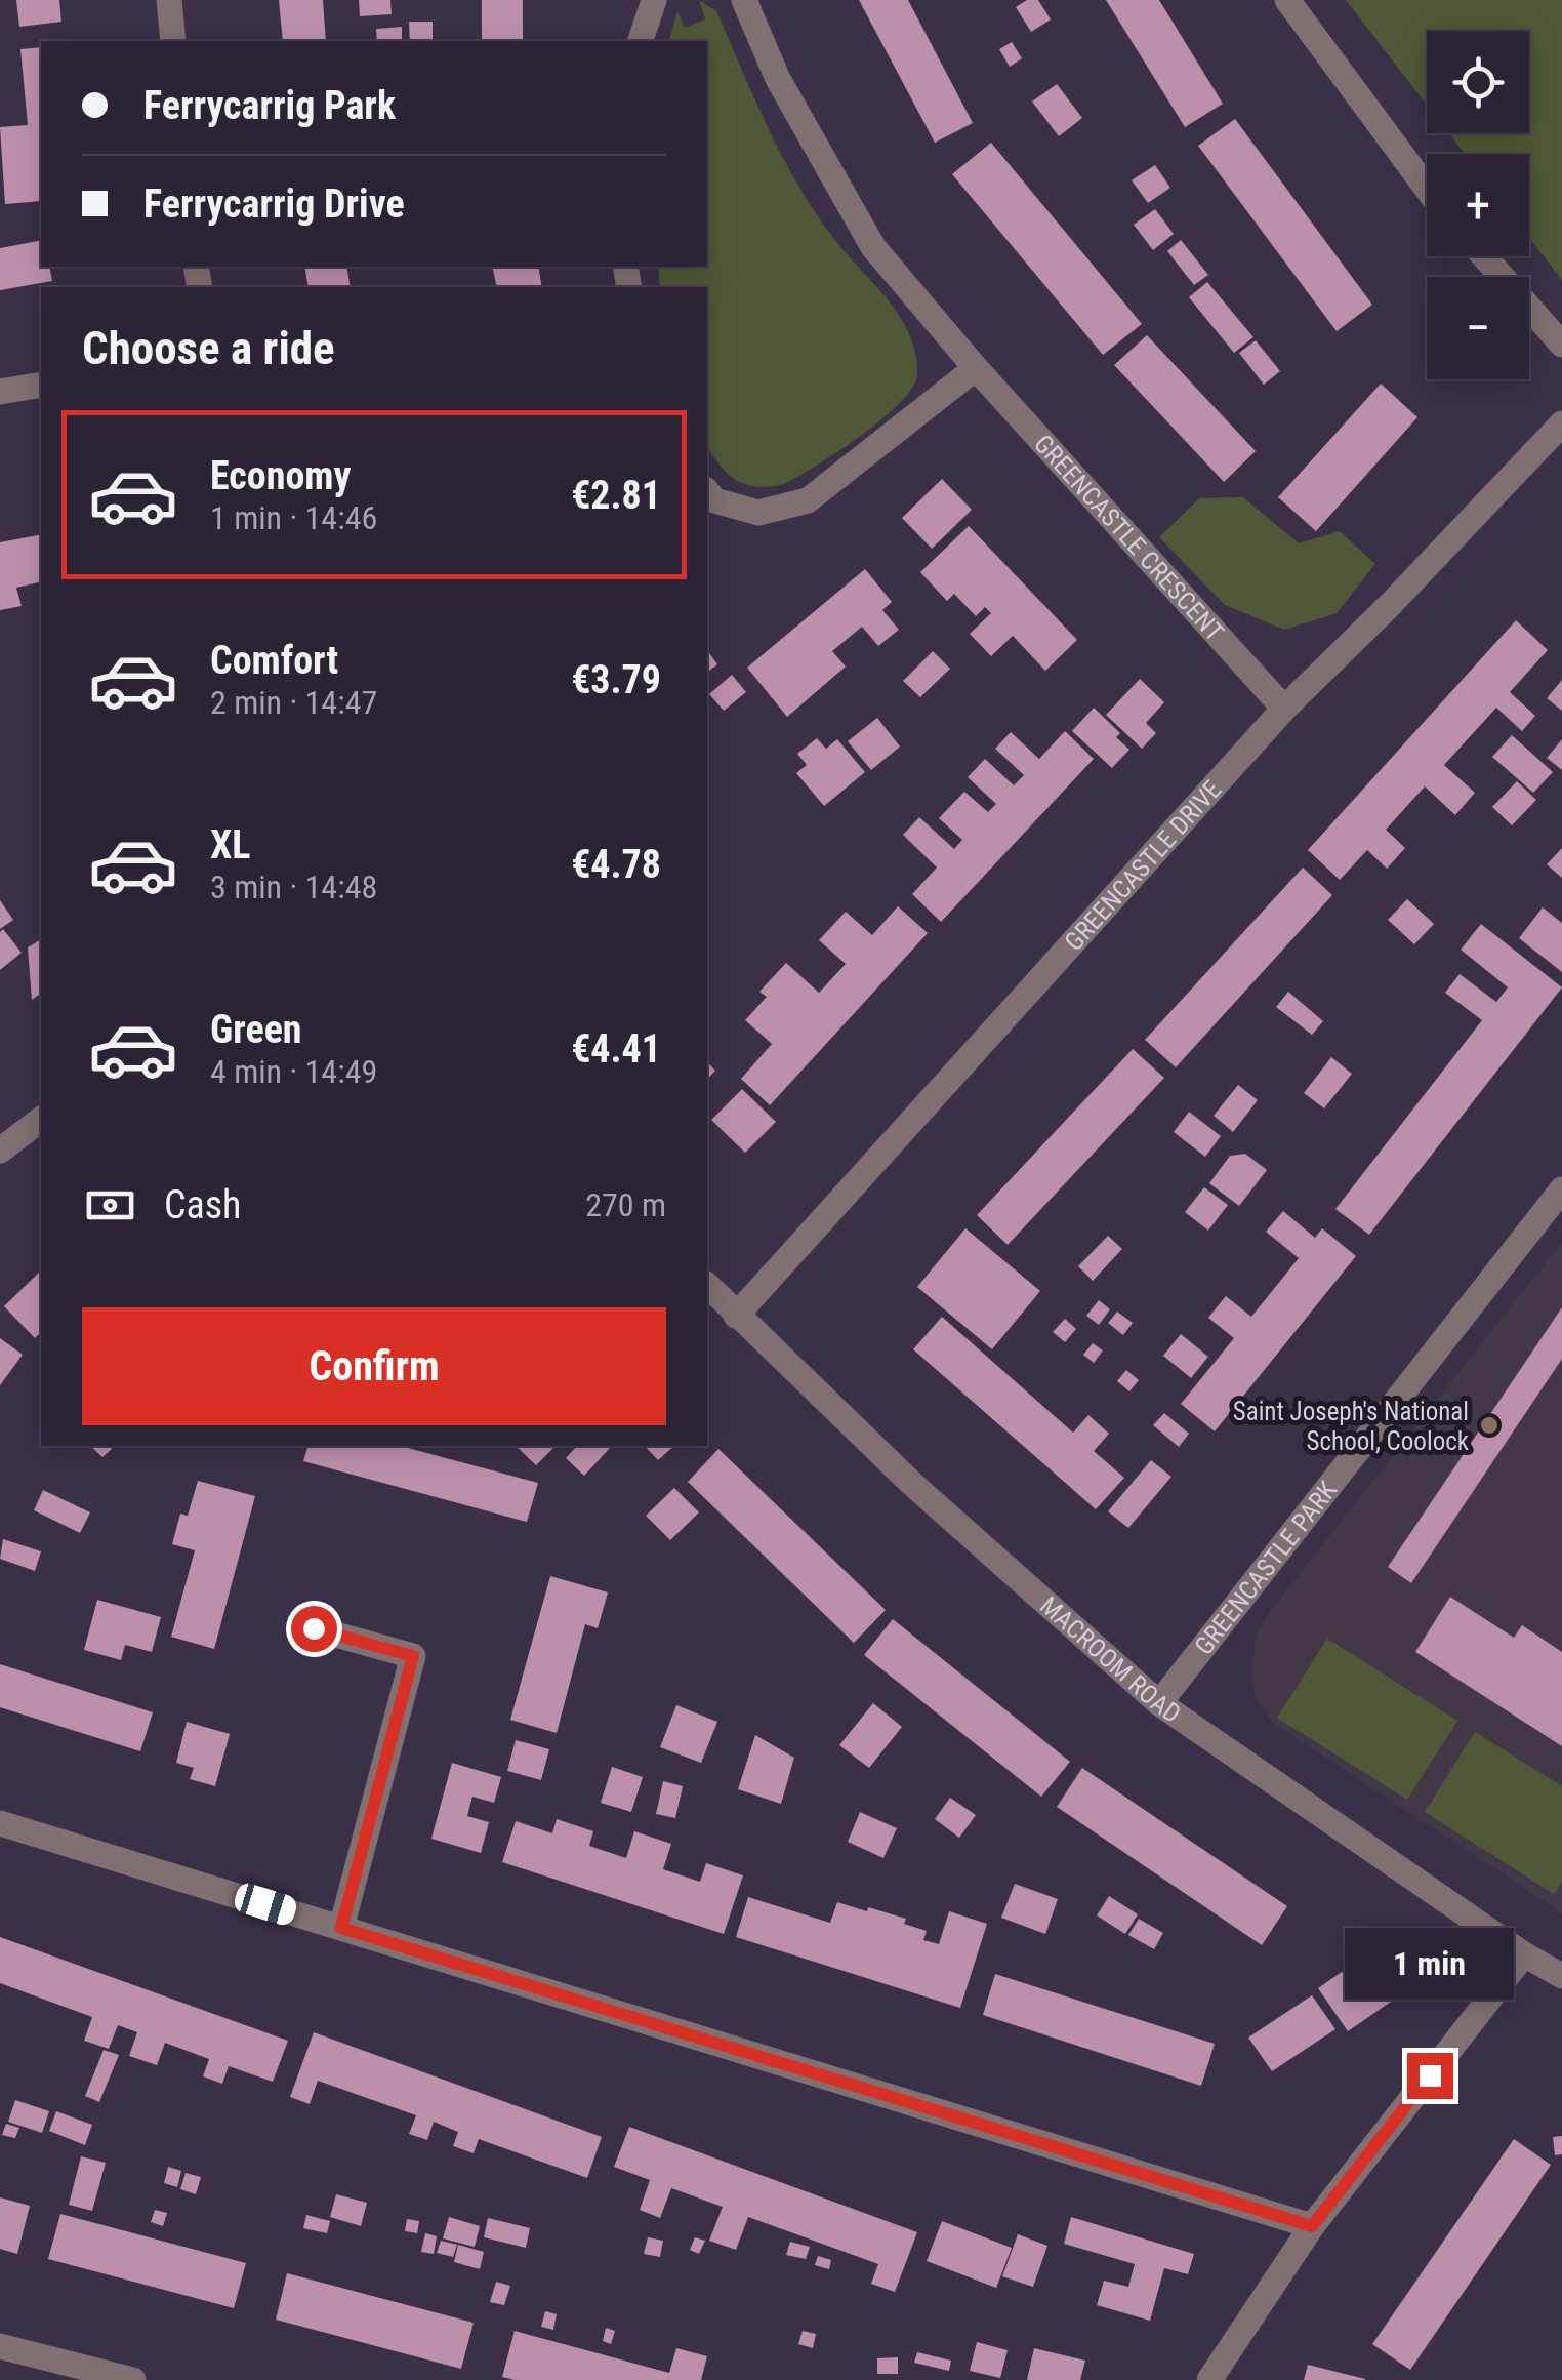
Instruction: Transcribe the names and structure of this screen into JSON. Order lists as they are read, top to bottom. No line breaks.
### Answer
{"streets":{"street":["GREENCASTLE CRESCENT","GREENCASTLE DRIVE","GREENCASTLE PARK","MACROOM ROAD"]},"crossings":[["GREENCASTLE CRESCENT","GREENCASTLE DRIVE"],["GREENCASTLE DRIVE","MACROOM ROAD"],["GREENCASTLE PARK","MACROOM ROAD"]],"places":["Saint Joseph's National School, Coolock"],"page":{"map_buttons":["+","−"],"banner":["Ferrycarrig Park","Ferrycarrig Drive"],"heading":"Choose a ride","list":[{"name":"Economy","note":"1 min · 14:46","value":"€2.81"},{"name":"Comfort","note":"2 min · 14:47","value":"€3.79"},{"name":"XL","note":"3 min · 14:48","value":"€4.78"},{"name":"Green","note":"4 min · 14:49","value":"€4.41"}],"pay":["Cash","270 m"],"buttons":"Confirm","bubble":"1 min"}}
